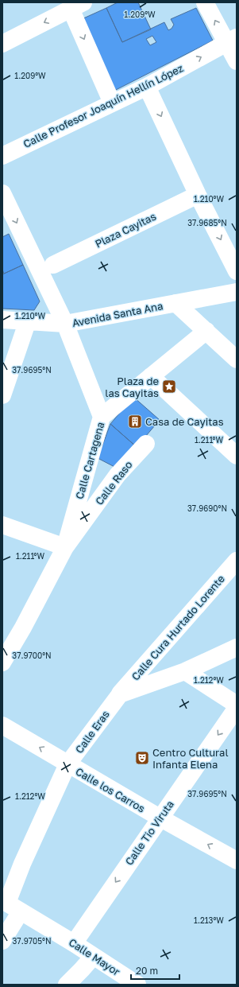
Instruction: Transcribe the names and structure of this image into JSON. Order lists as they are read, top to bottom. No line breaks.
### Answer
{"streets":{"street":["Calle Profesor Joaquín Hellín López","Plaza Cayitas","Avenida Santa Ana","Calle Cartagena","Calle Raso","Calle Cura Hurtado Lorente","Calle Eras","Calle los Carros","Calle Tio Viruta","Calle Mayor"]},"crossings":[["Avenida Santa Ana","Calle Cartagena"],["Calle Cartagena","Calle Raso"],["Calle Cura Hurtado Lorente","Calle Eras"],["Calle Eras","Calle los Carros"],["Calle Eras","Calle Mayor"],["Calle los Carros","Calle Tio Viruta"],["Calle Tio Viruta","Calle Mayor"]],"one_way":["Calle Profesor Joaquín Hellín López","Avenida Santa Ana","Calle los Carros","Calle Tio Viruta"],"places":{"place":["Plaza de las Cayitas"],"building":["Casa de Cayitas"],"theatre":["Centro Cultural Infanta Elena"]},"scale_bar":"20 m","coordinates":["1.209°W","1.210°W","37.9685°N","37.9695°N","1.211°W","37.9690°N","37.9700°N","1.212°W","1.213°W","37.9705°N"]}
